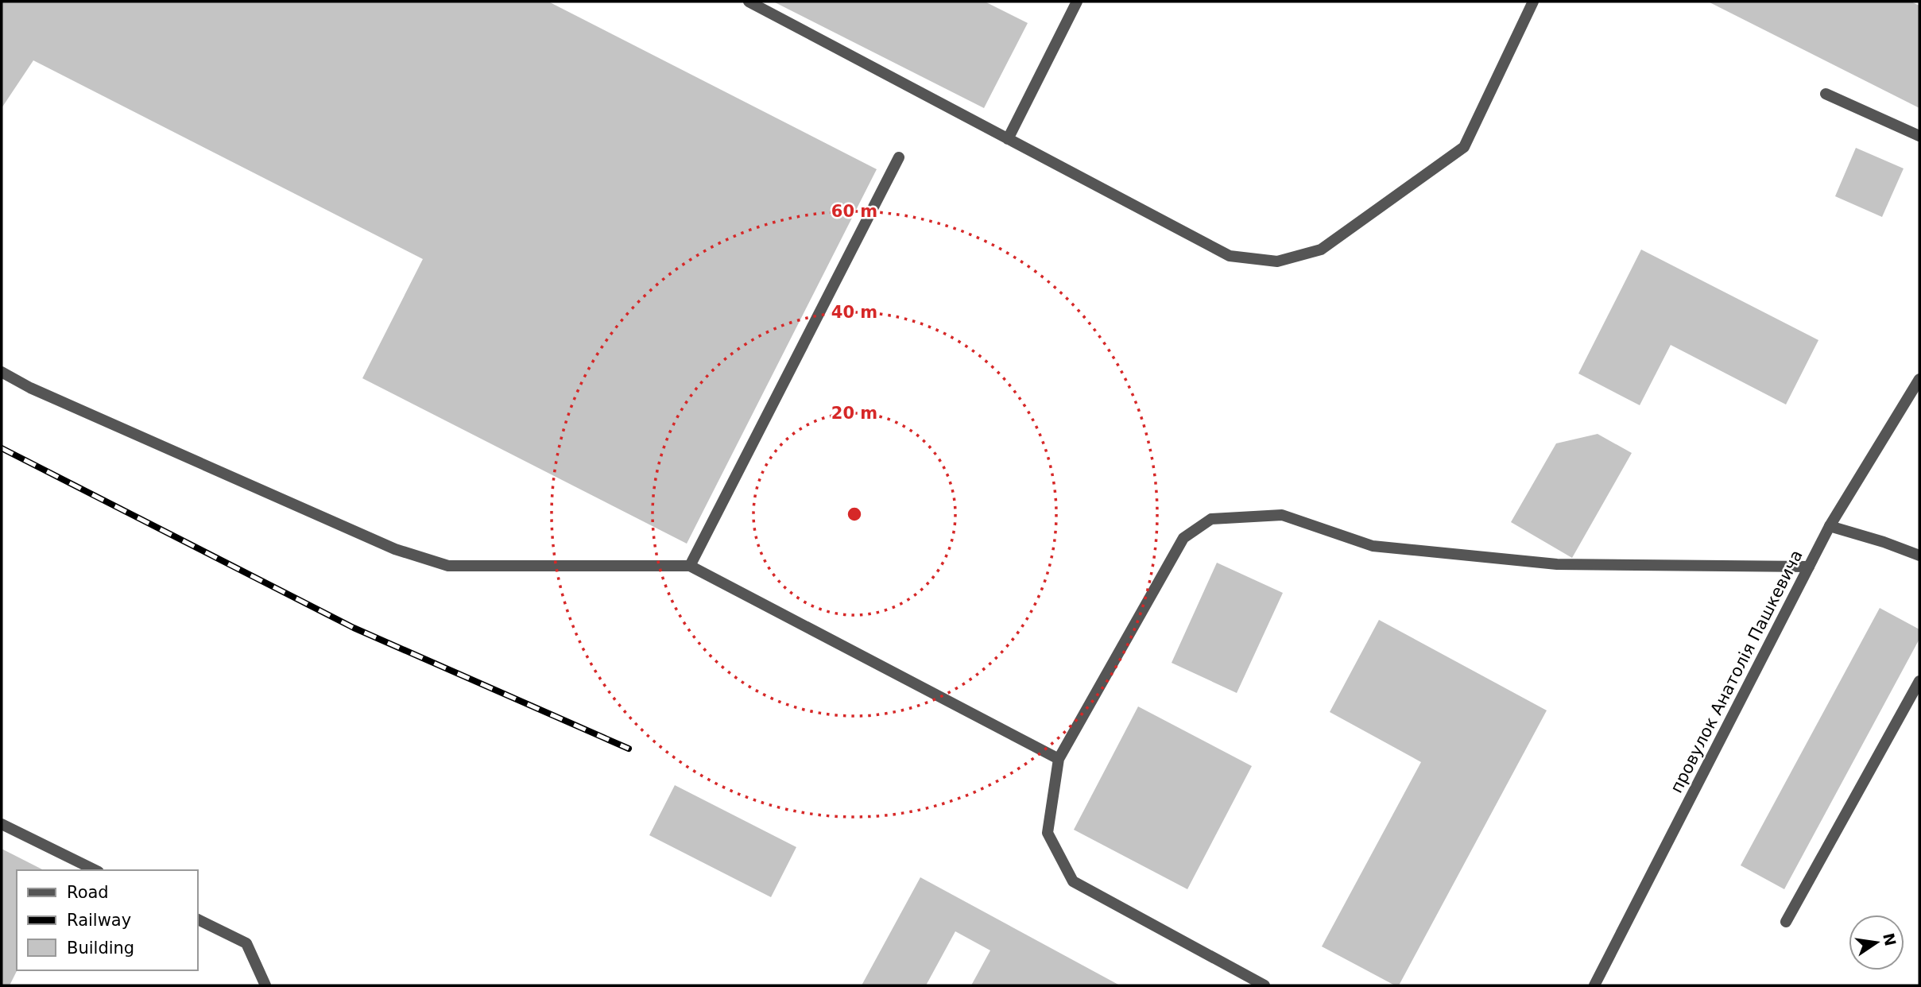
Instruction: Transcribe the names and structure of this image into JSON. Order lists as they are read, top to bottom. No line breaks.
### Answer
{"streets":{"street":["провулок Анатолія Пашкевича"]},"legend":["Road","Railway","Building"],"north":"right","rings":["60 m","40 m","20 m"]}
